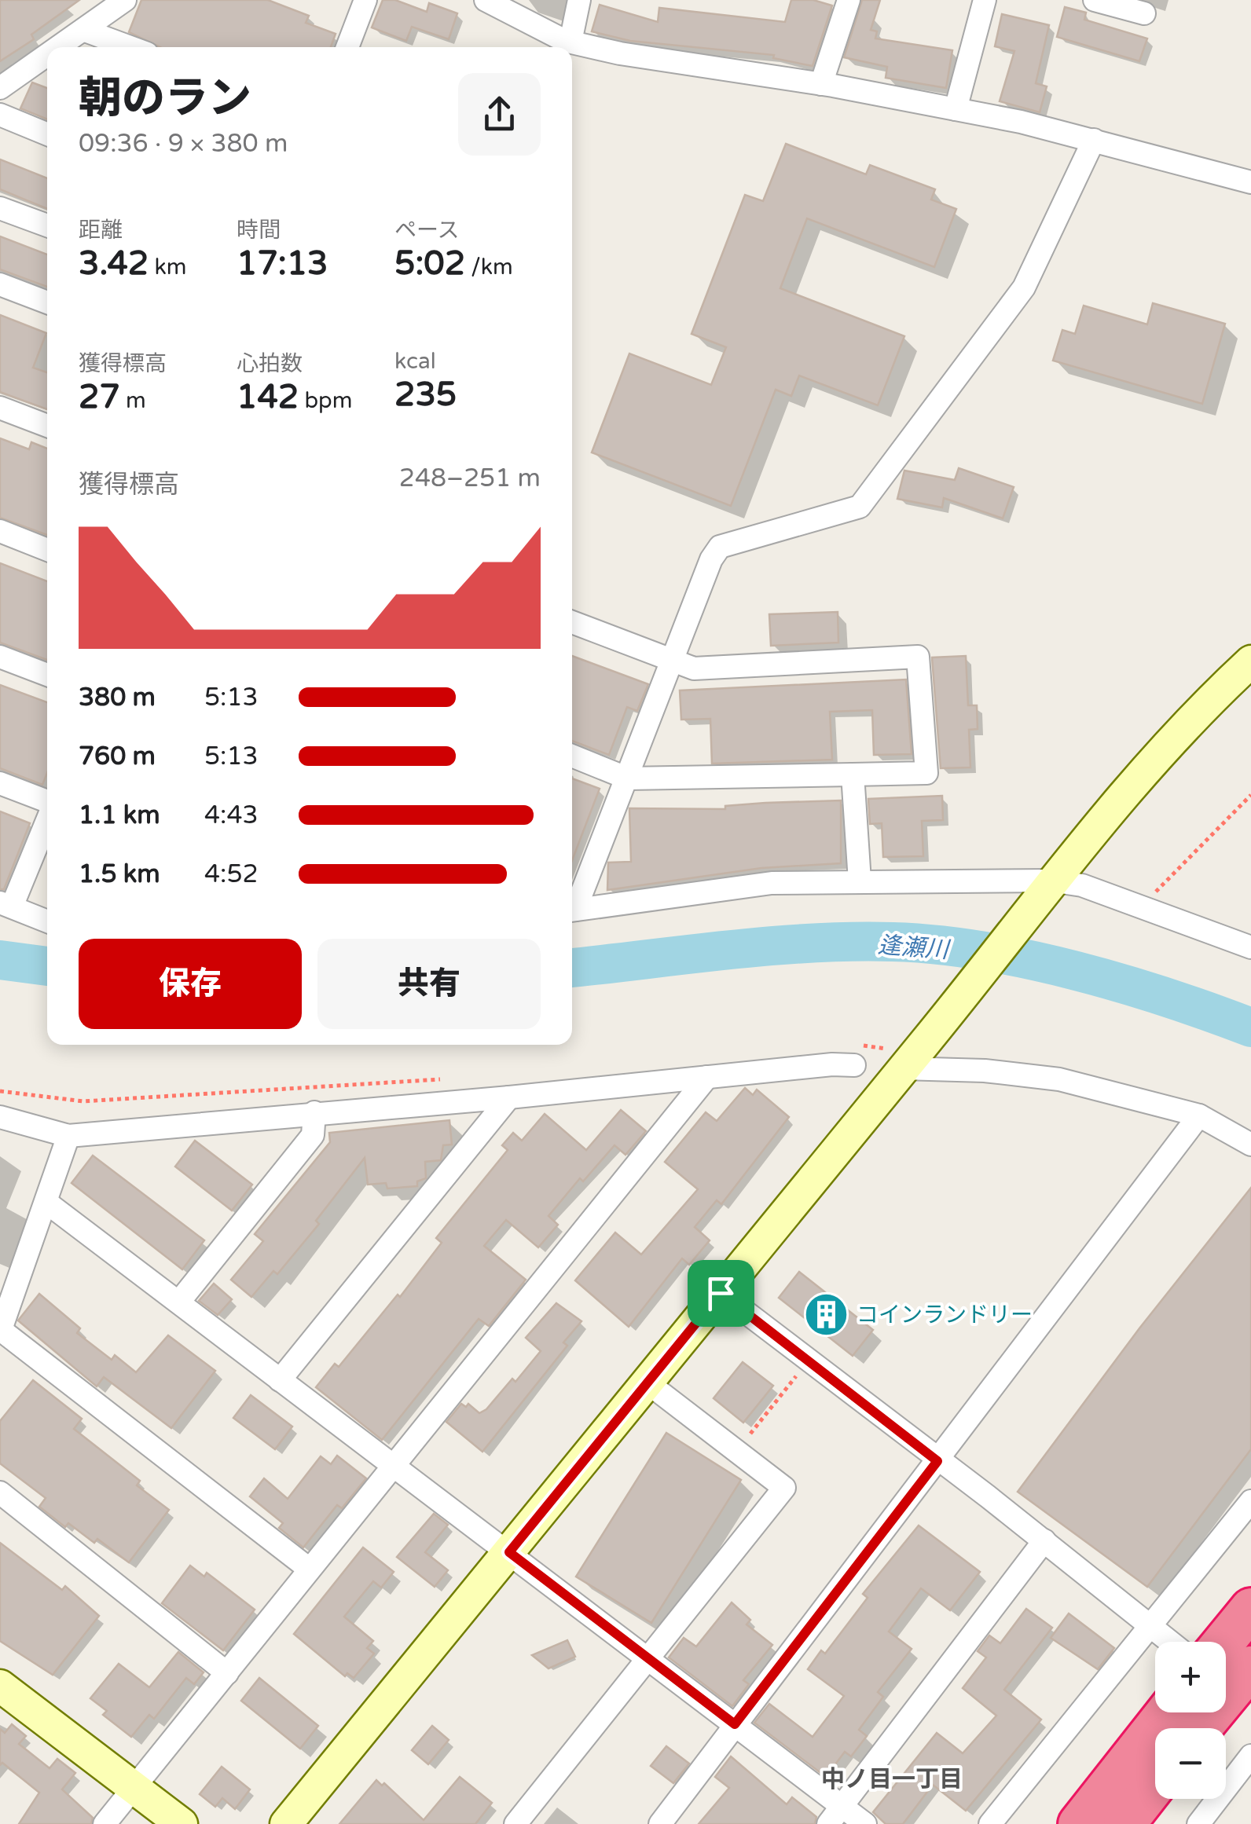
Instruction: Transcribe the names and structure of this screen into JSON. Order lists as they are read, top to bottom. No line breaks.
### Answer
{"districts":["中ノ目一丁目"],"water":["逢瀬川"],"places":{"building":["コインランドリー"]},"page":{"heading":["朝のラン","09:36 · 9 × 380 m"],"stats":[["距離","3.42 km"],["時間","17:13"],["ペース","5:02 /km"],["獲得標高","27 m"],["心拍数","142 bpm"],["kcal","235"]],"chart":["獲得標高","248–251 m"],"list":[{"name":"380 m","note":"5:13"},{"name":"760 m","note":"5:13"},{"name":"1.1 km","note":"4:43"},{"name":"1.5 km","note":"4:52"}],"buttons":["保存","共有"],"map_buttons":["+","−"]}}
